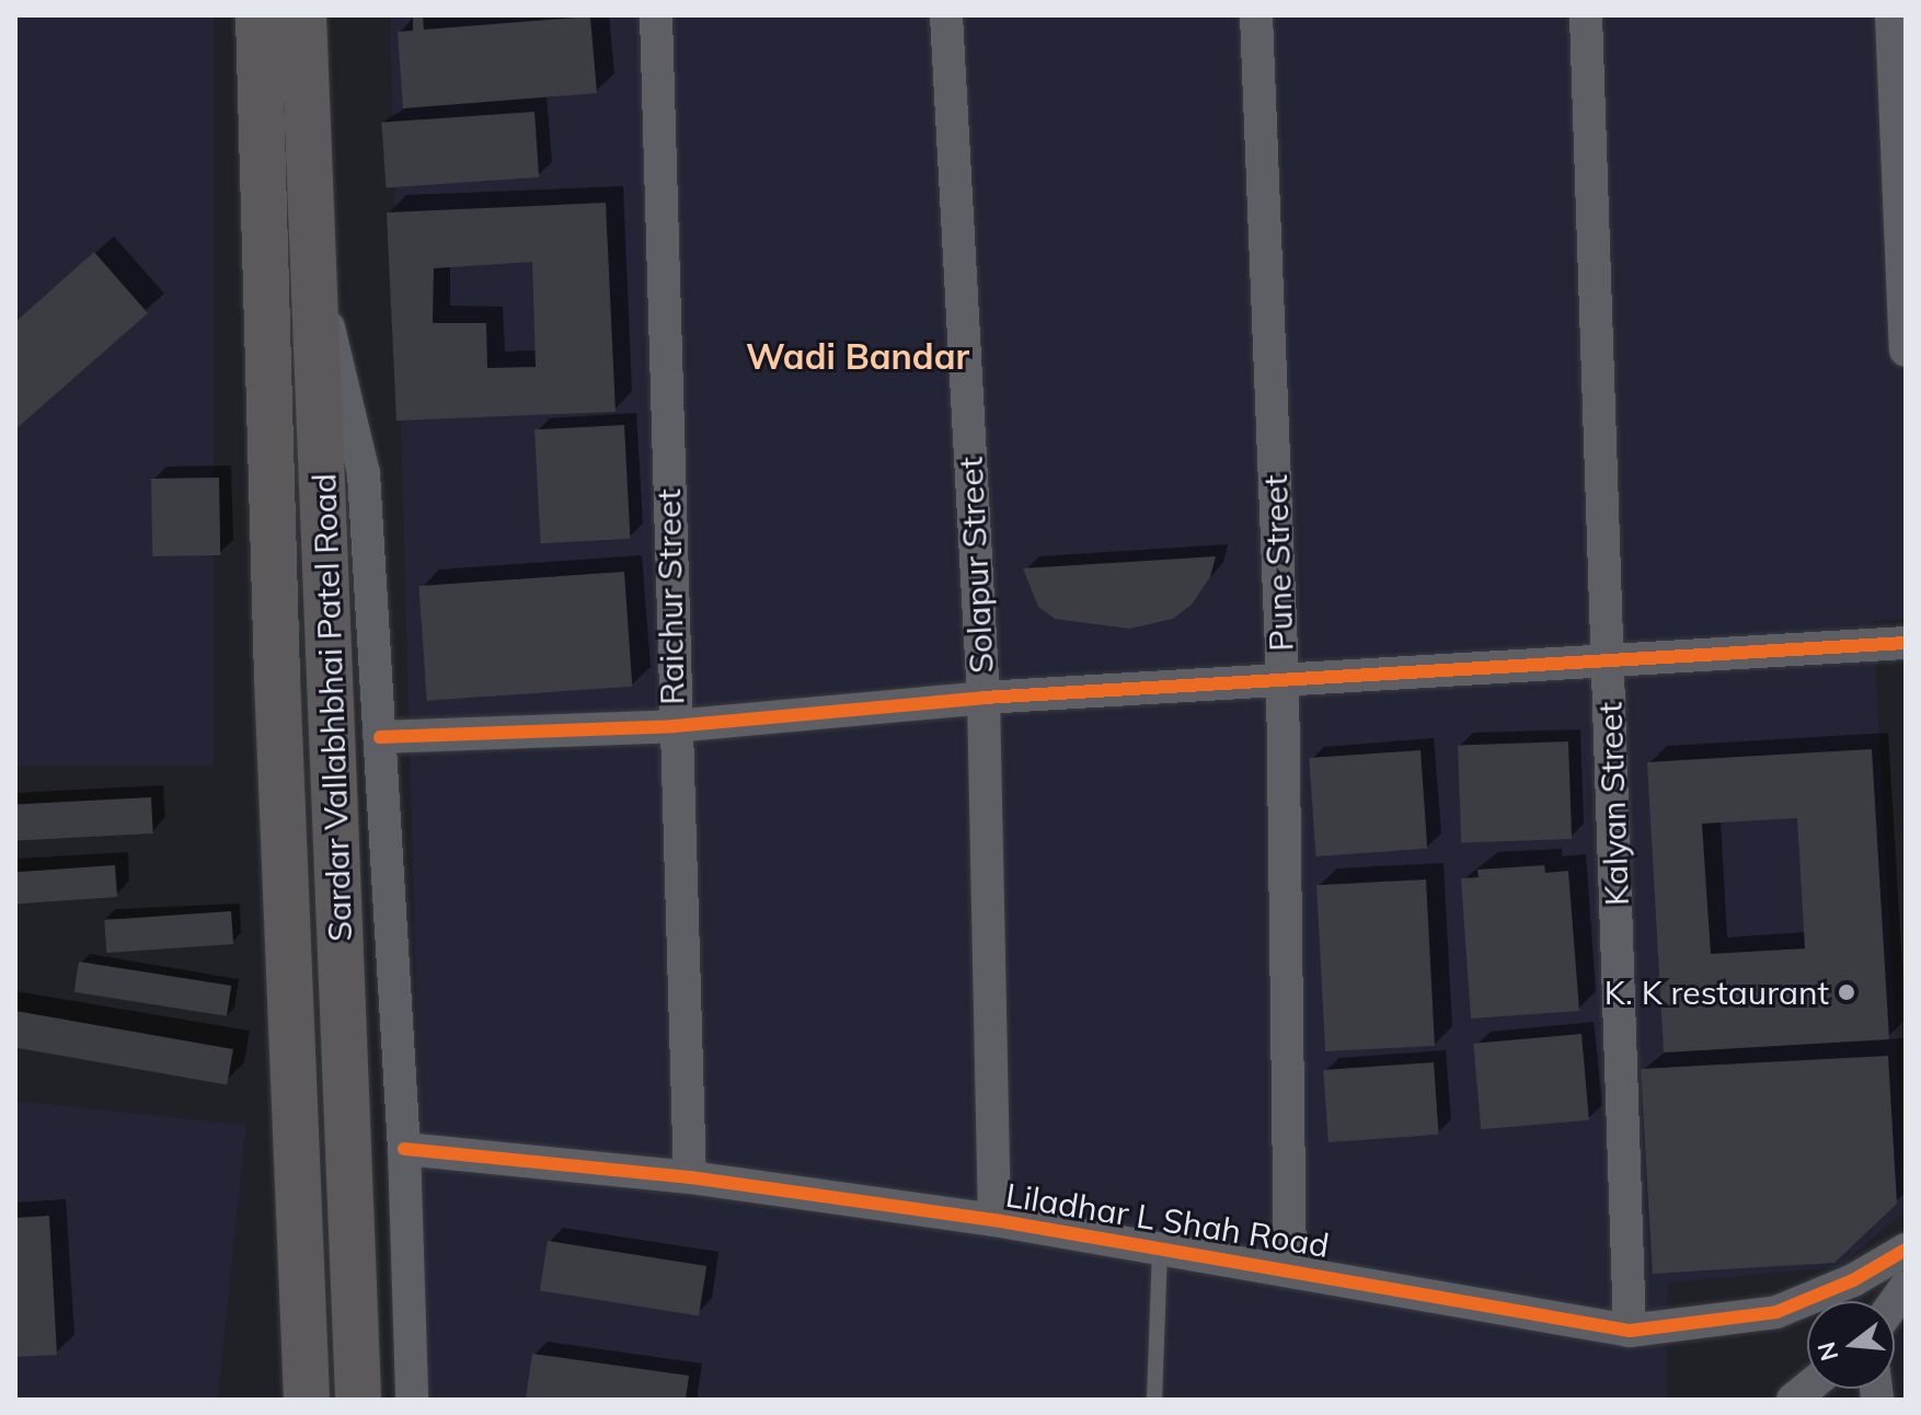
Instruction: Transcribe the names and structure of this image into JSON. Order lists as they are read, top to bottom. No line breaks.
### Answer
{"streets":{"main road":["Sardar Vallabhbhai Patel Road"],"street":["Pune Street","Solapur Street","Raichur Street","Kalyan Street","Liladhar L Shah Road"]},"crossings":[["Pune Street","Liladhar L Shah Road"],["Solapur Street","Liladhar L Shah Road"],["Raichur Street","Liladhar L Shah Road"],["Kalyan Street","Liladhar L Shah Road"]],"districts":["Wadi Bandar"],"places":["K. K restaurant"],"north":"left"}
